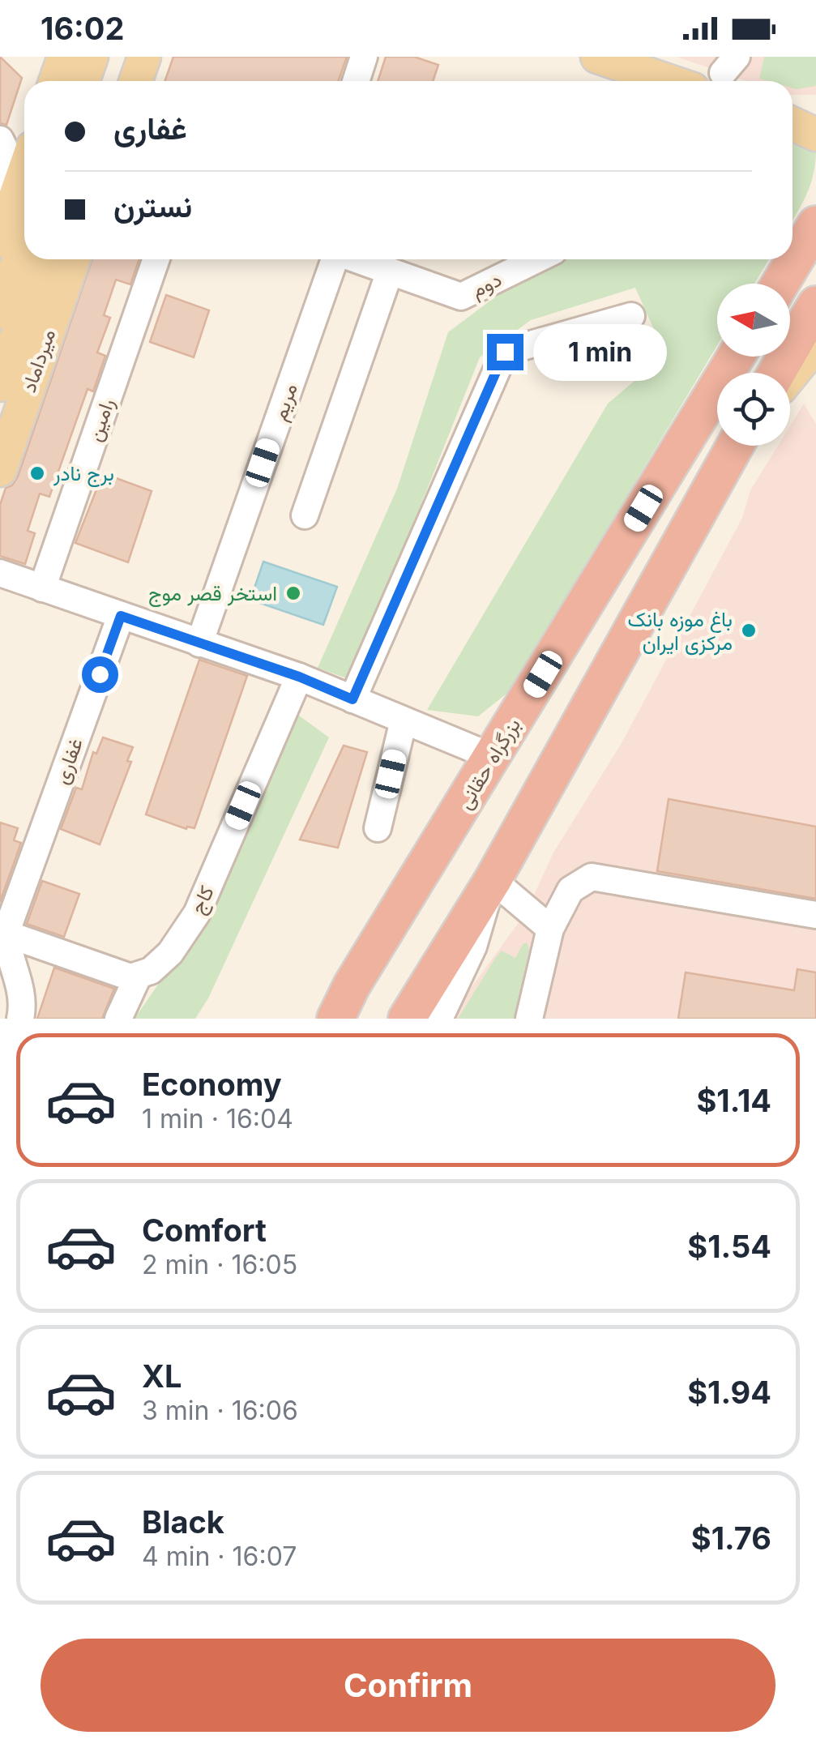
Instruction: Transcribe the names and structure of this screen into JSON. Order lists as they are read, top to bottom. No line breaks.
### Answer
{"streets":{"highway":["بزرگراه حقانی"],"main road":["میرداماد"],"street":["دوم","مریم","رامین","غفارى","کاج"]},"places":["برج نادر","استخر قصر موج","باغ موزه بانک مرکزی ایران"],"north":"left","page":{"status":"16:02","banner":["غفارى","نسترن"],"bubble":"1 min","list":[{"name":"Economy","note":"1 min · 16:04","value":"$1.14"},{"name":"Comfort","note":"2 min · 16:05","value":"$1.54"},{"name":"XL","note":"3 min · 16:06","value":"$1.94"},{"name":"Black","note":"4 min · 16:07","value":"$1.76"}],"buttons":"Confirm"}}
